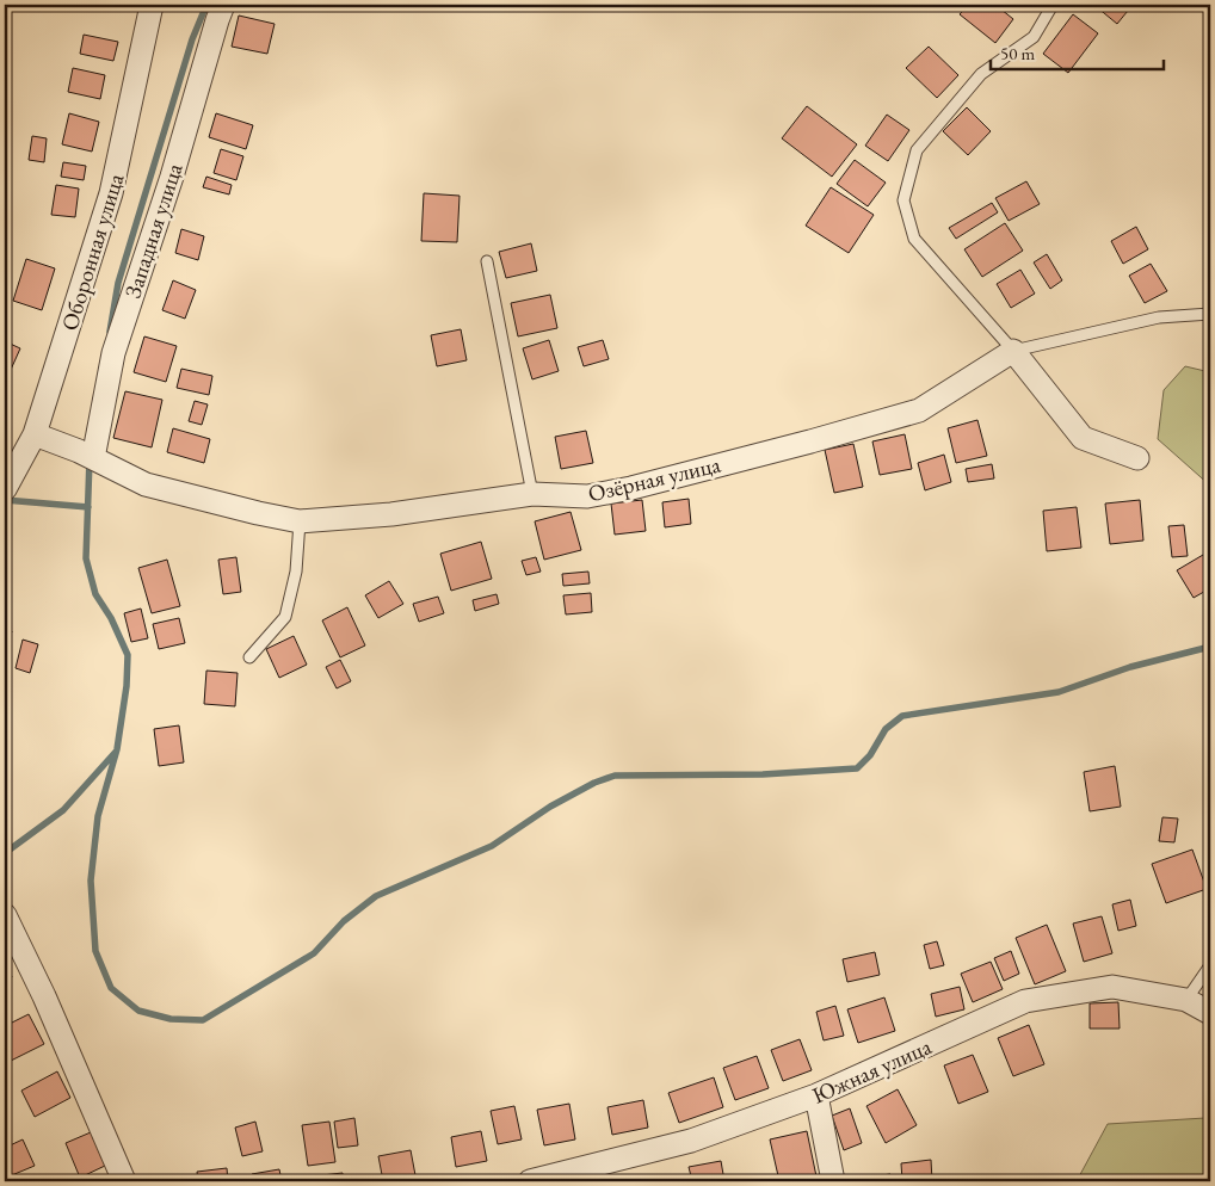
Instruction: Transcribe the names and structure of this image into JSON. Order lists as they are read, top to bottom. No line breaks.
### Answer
{"streets":{"street":["Западная улица","Оборонная улица","Озёрная улица","Южная улица"]},"crossings":[["Западная улица","Озёрная улица"],["Оборонная улица","Озёрная улица"]],"scale_bar":"50 m"}
